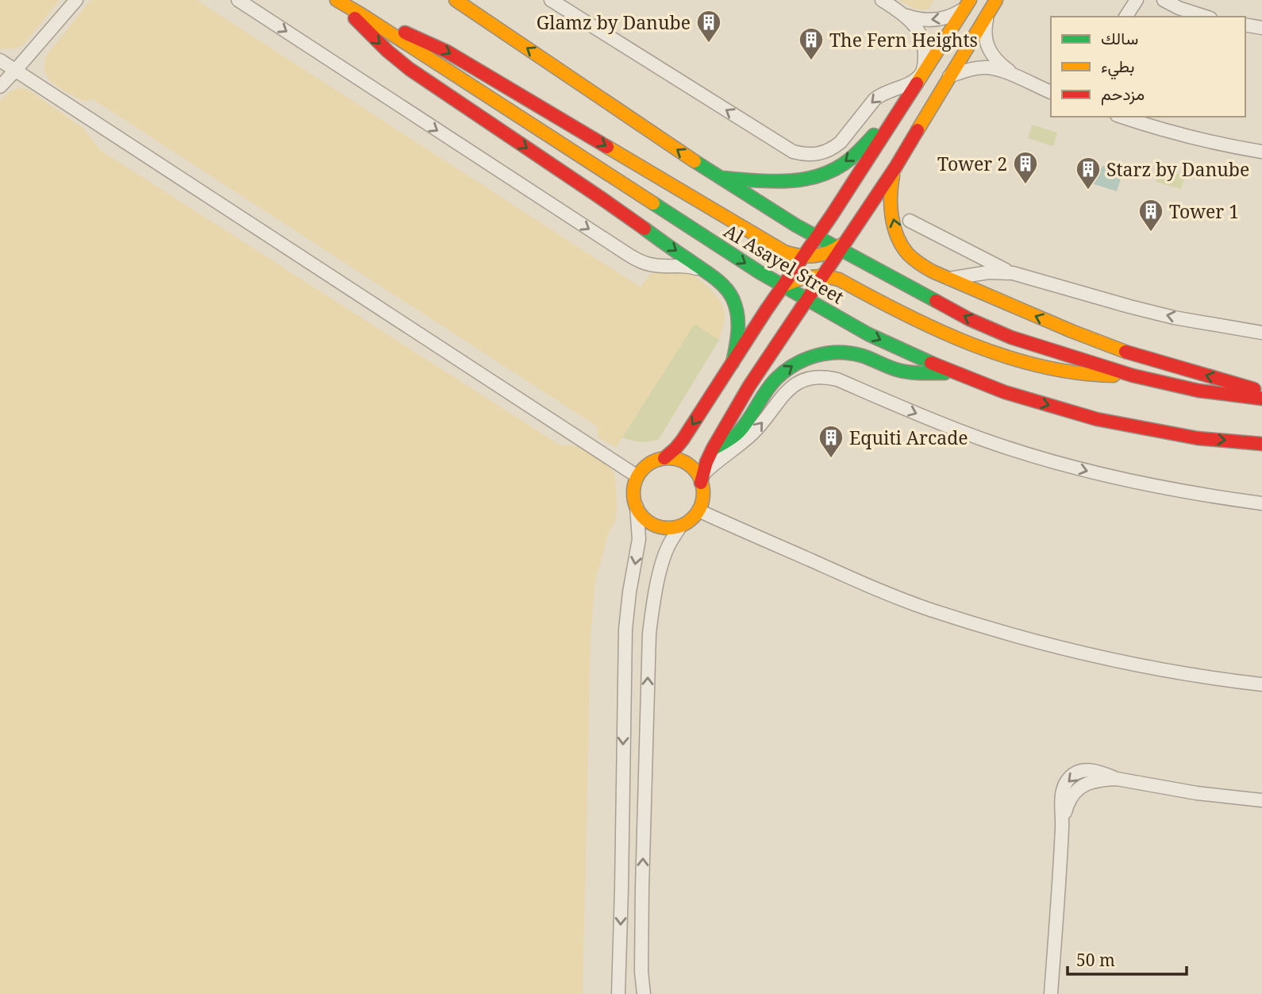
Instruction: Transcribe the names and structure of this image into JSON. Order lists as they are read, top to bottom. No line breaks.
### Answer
{"streets":{"main road":["Al Asayel Street"]},"places":{"building":["Glamz by Danube","The Fern Heights","Tower 2","Starz by Danube","Tower 1","Equiti Arcade"]},"legend":["سالك","بطيء","مزدحم"],"scale_bar":"50 m"}
